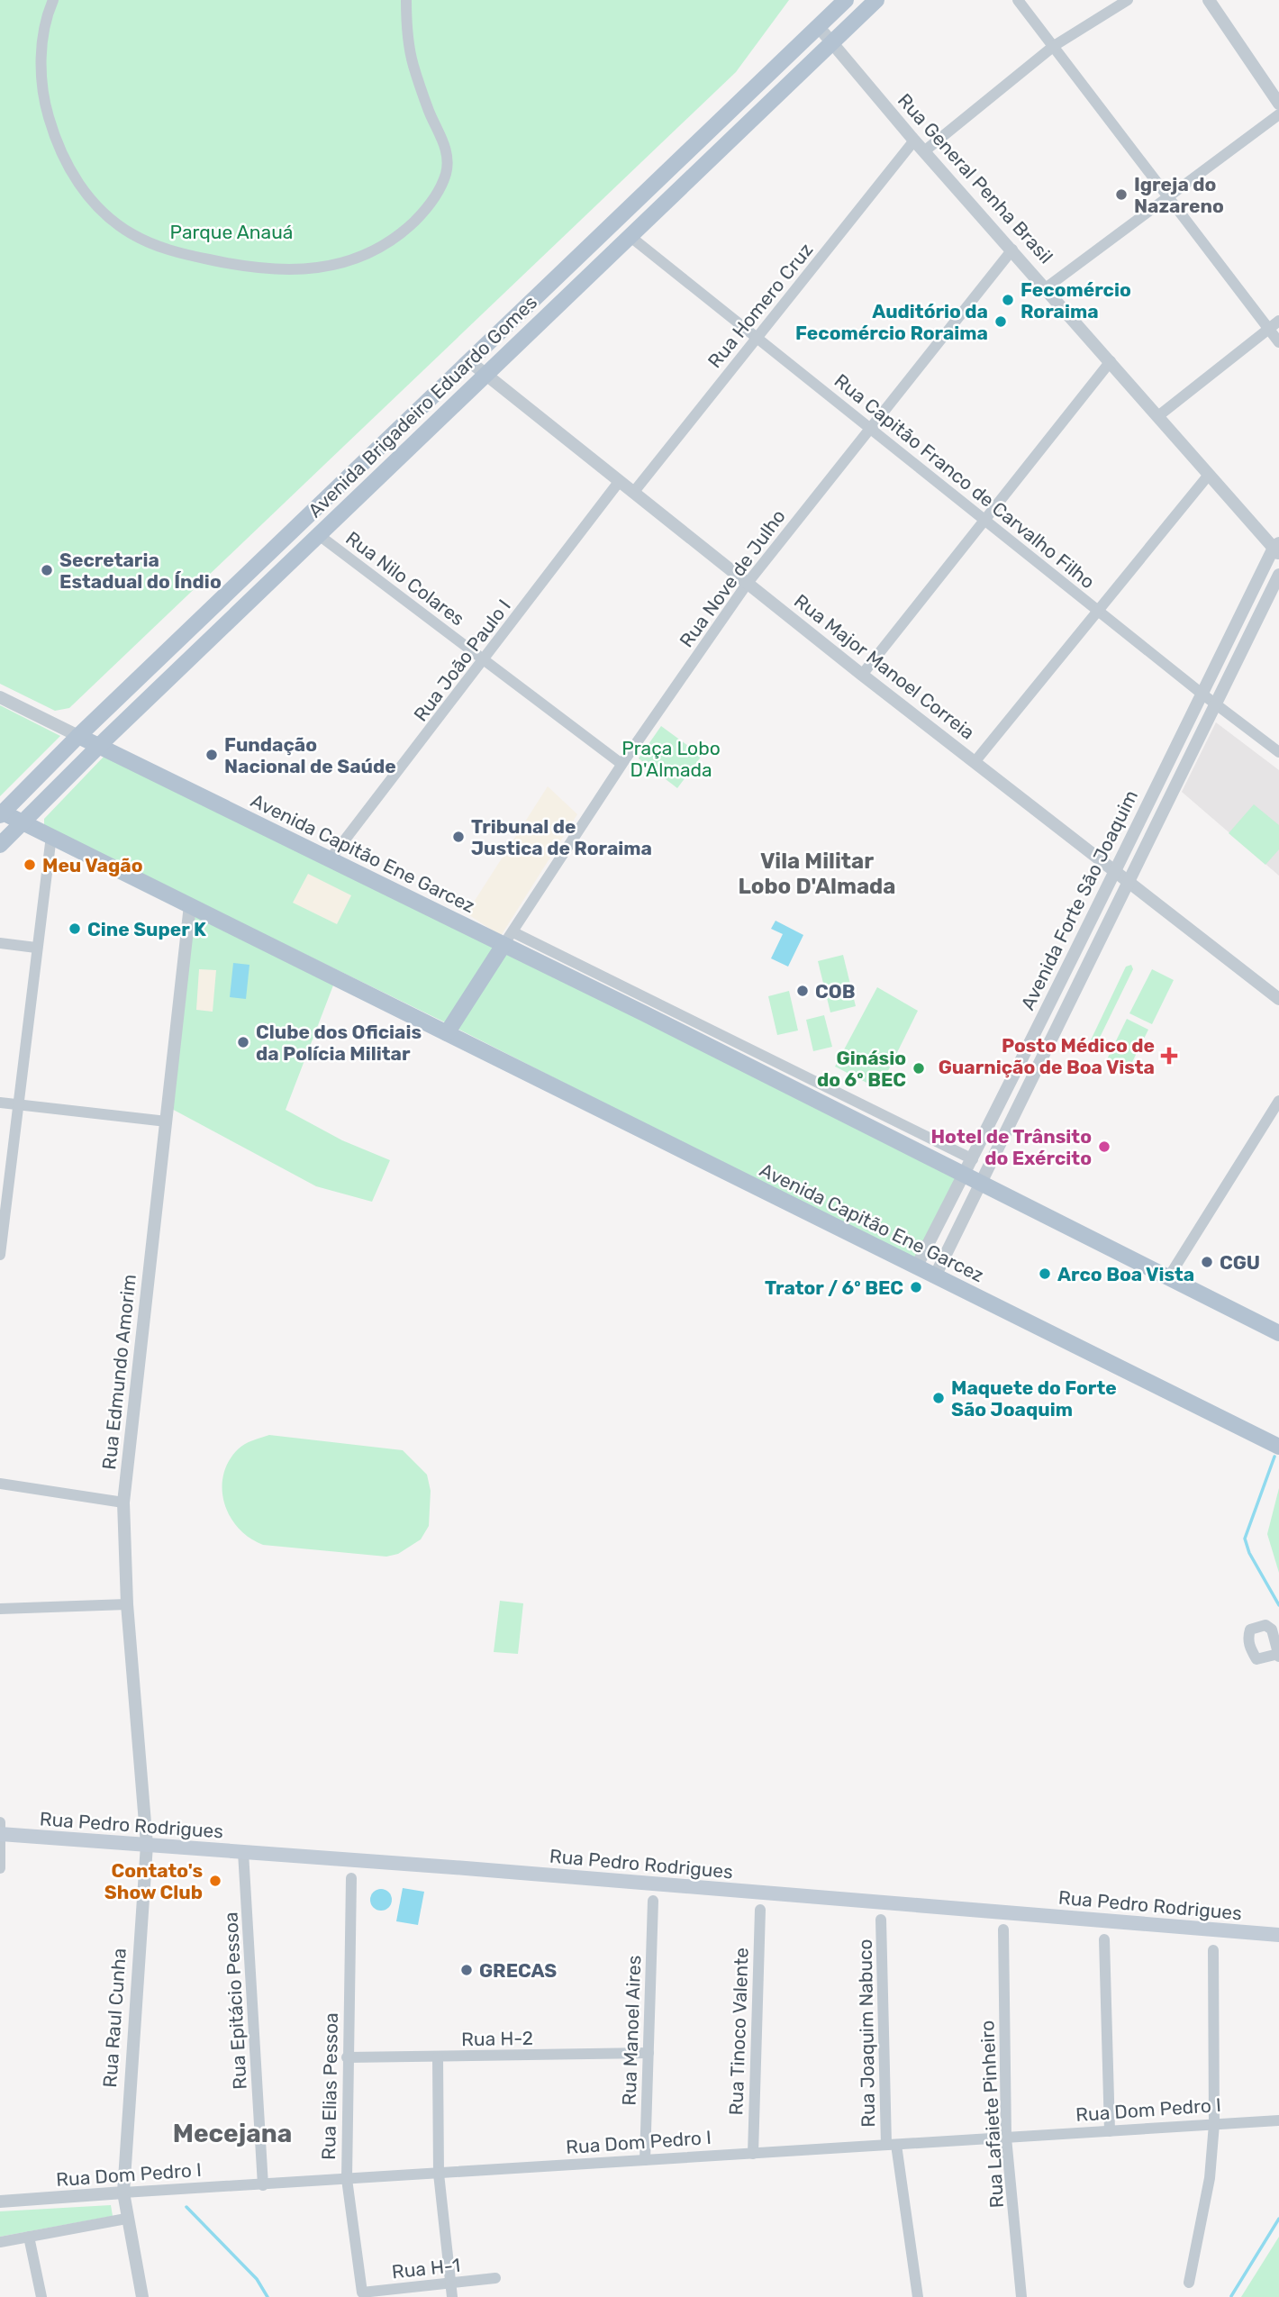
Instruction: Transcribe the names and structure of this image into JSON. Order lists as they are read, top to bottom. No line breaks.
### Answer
{"streets":{"main road":["Avenida Brigadeiro Eduardo Gomes","Avenida Capitão Ene Garcez","Rua Pedro Rodrigues"],"street":["Rua General Penha Brasil","Rua Homero Cruz","Rua Capitão Franco de Carvalho Filho","Rua Nilo Colares","Rua Nove de Julho","Rua João Paulo I","Rua Major Manoel Correia","Avenida Forte São Joaquim","Rua Edmundo Amorim","Rua Epitácio Pessoa","Rua Raul Cunha","Rua Manoel Aires","Rua Tinoco Valente","Rua Joaquim Nabuco","Rua H-2","Rua Elias Pessoa","Rua Dom Pedro I","Rua Lafaiete Pinheiro","Rua H-1"]},"crossings":[["Rua General Penha Brasil","Rua Homero Cruz"],["Rua General Penha Brasil","Avenida Brigadeiro Eduardo Gomes"],["Rua General Penha Brasil","Rua Nove de Julho"],["Rua General Penha Brasil","Avenida Forte São Joaquim"],["Rua Homero Cruz","Rua Capitão Franco de Carvalho Filho"],["Rua Homero Cruz","Rua Major Manoel Correia"],["Avenida Brigadeiro Eduardo Gomes","Rua Capitão Franco de Carvalho Filho"],["Avenida Brigadeiro Eduardo Gomes","Rua Nilo Colares"],["Avenida Brigadeiro Eduardo Gomes","Rua Major Manoel Correia"],["Avenida Brigadeiro Eduardo Gomes","Avenida Capitão Ene Garcez"],["Rua Capitão Franco de Carvalho Filho","Rua Nove de Julho"],["Rua Capitão Franco de Carvalho Filho","Avenida Forte São Joaquim"],["Rua Nilo Colares","Rua Nove de Julho"],["Rua Nilo Colares","Rua João Paulo I"],["Rua Nove de Julho","Rua Major Manoel Correia"],["Rua Nove de Julho","Avenida Capitão Ene Garcez"],["Rua João Paulo I","Rua Major Manoel Correia"],["Rua João Paulo I","Avenida Capitão Ene Garcez"],["Rua Major Manoel Correia","Avenida Forte São Joaquim"],["Avenida Capitão Ene Garcez","Avenida Forte São Joaquim"],["Avenida Capitão Ene Garcez","Rua Edmundo Amorim"],["Rua Edmundo Amorim","Rua Pedro Rodrigues"],["Rua Edmundo Amorim","Rua Raul Cunha"],["Rua Pedro Rodrigues","Rua Epitácio Pessoa"],["Rua Pedro Rodrigues","Rua Raul Cunha"],["Rua Epitácio Pessoa","Rua Dom Pedro I"],["Rua Raul Cunha","Rua Dom Pedro I"],["Rua Manoel Aires","Rua H-2"],["Rua Manoel Aires","Rua Dom Pedro I"],["Rua Tinoco Valente","Rua Dom Pedro I"],["Rua Joaquim Nabuco","Rua Dom Pedro I"],["Rua H-2","Rua Elias Pessoa"],["Rua Elias Pessoa","Rua Dom Pedro I"],["Rua Elias Pessoa","Rua H-1"],["Rua Dom Pedro I","Rua Lafaiete Pinheiro"]],"districts":["Vila Militar Lobo D'Almada","Mecejana"],"parks":["Parque Anauá","Praça Lobo D'Almada"],"places":{"other":["Igreja do Nazareno","Fecomércio Roraima","Auditório da Fecomércio Roraima","Secretaria Estadual do Índio","Fundação Nacional de Saúde","Tribunal de Justica de Roraima","Meu Vagão","Cine Super K","COB","Clube dos Oficiais da Polícia Militar","Ginásio do 6º BEC","Hotel de Trânsito do Exército","CGU","Arco Boa Vista","Trator / 6º BEC","Maquete do Forte São Joaquim","Contato's Show Club","GRECAS"],"health":["Posto Médico de Guarnição de Boa Vista"]}}
